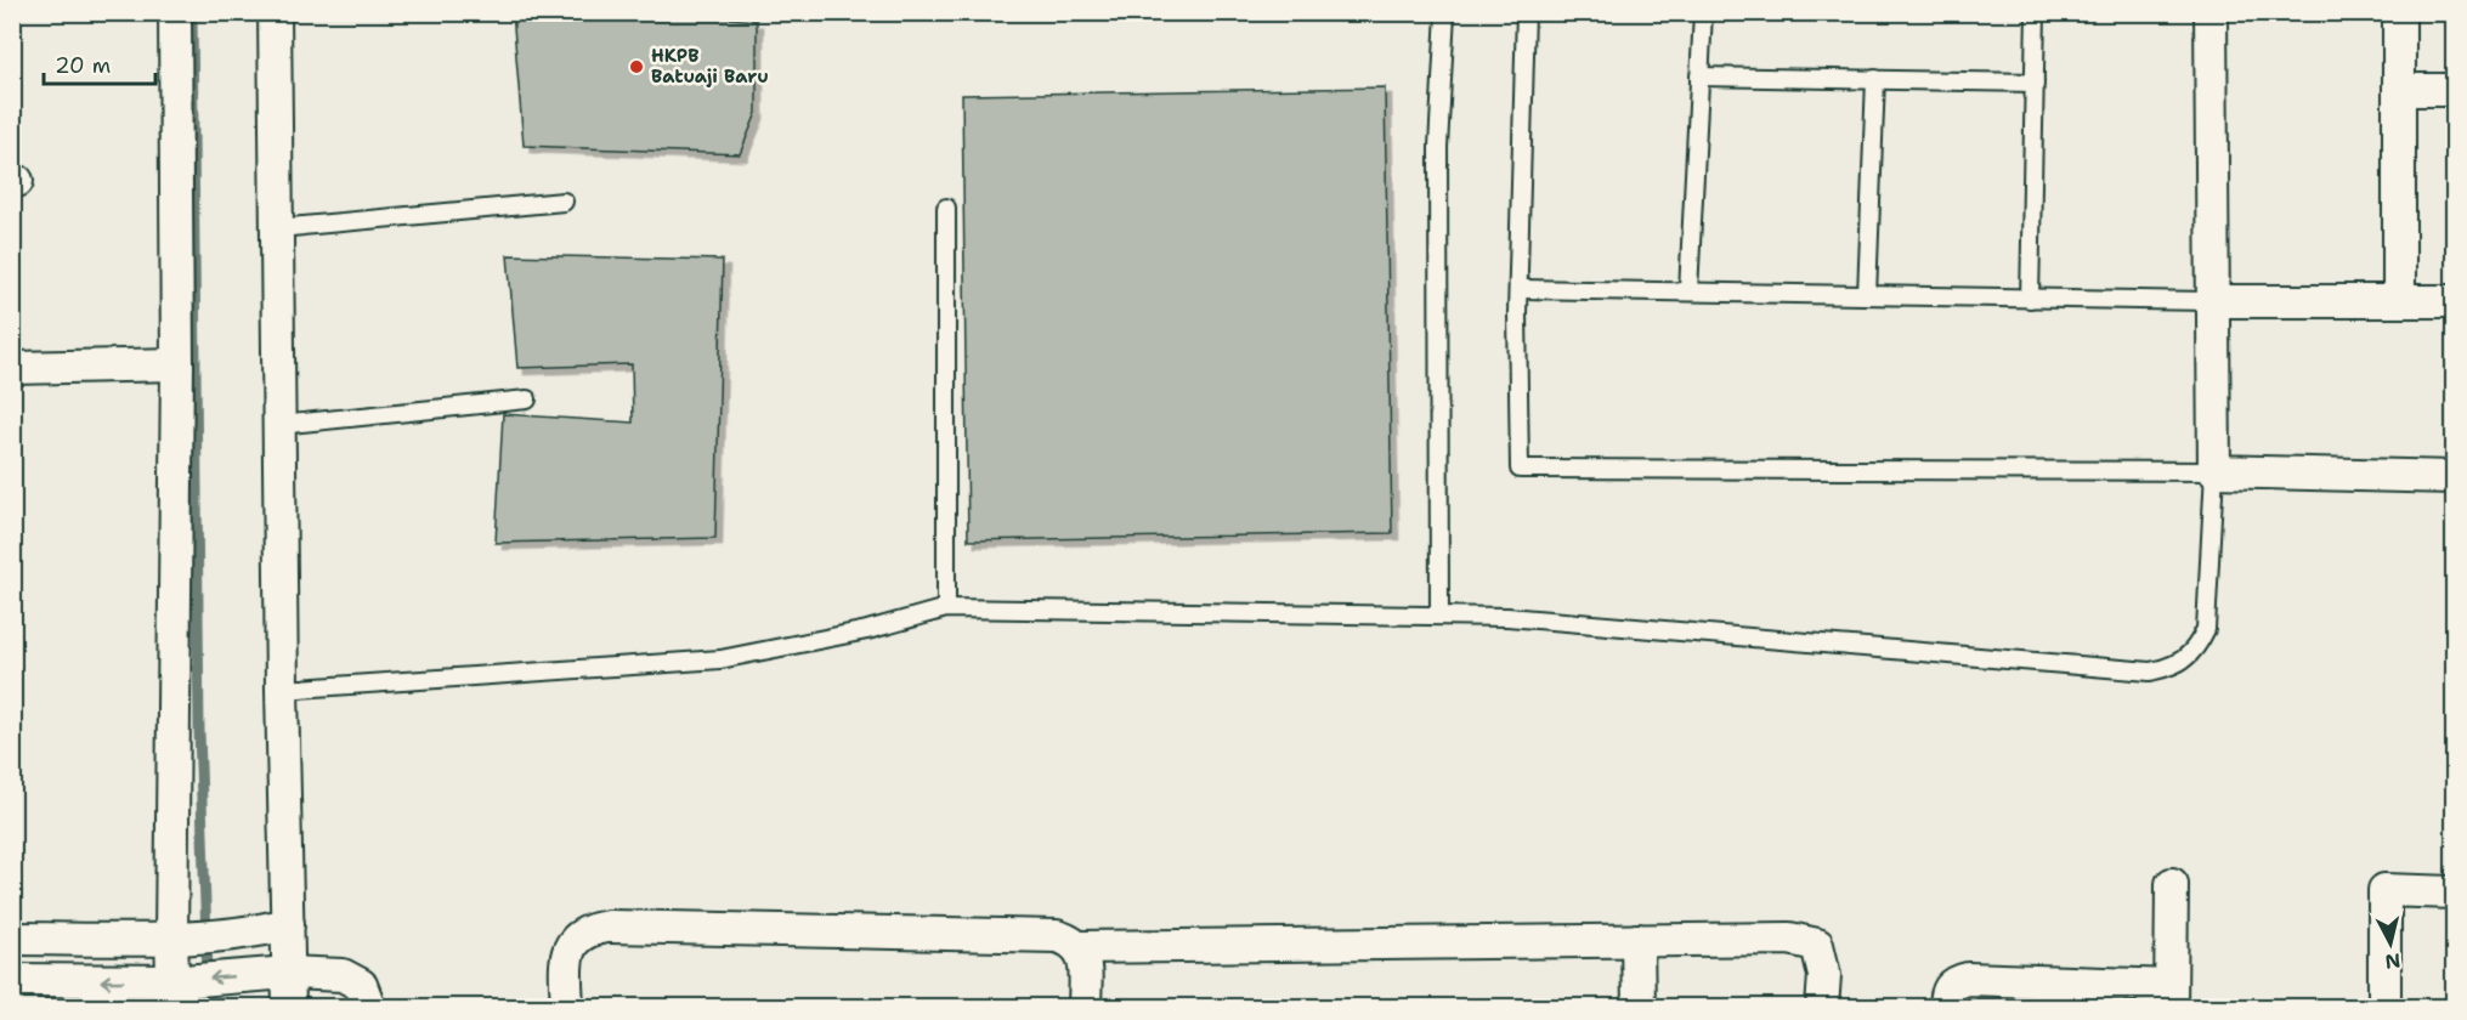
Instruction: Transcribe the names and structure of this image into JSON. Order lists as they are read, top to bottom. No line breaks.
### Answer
{"places":["HKPB Batuaji Baru"],"scale_bar":"20 m","north":"bottom"}
